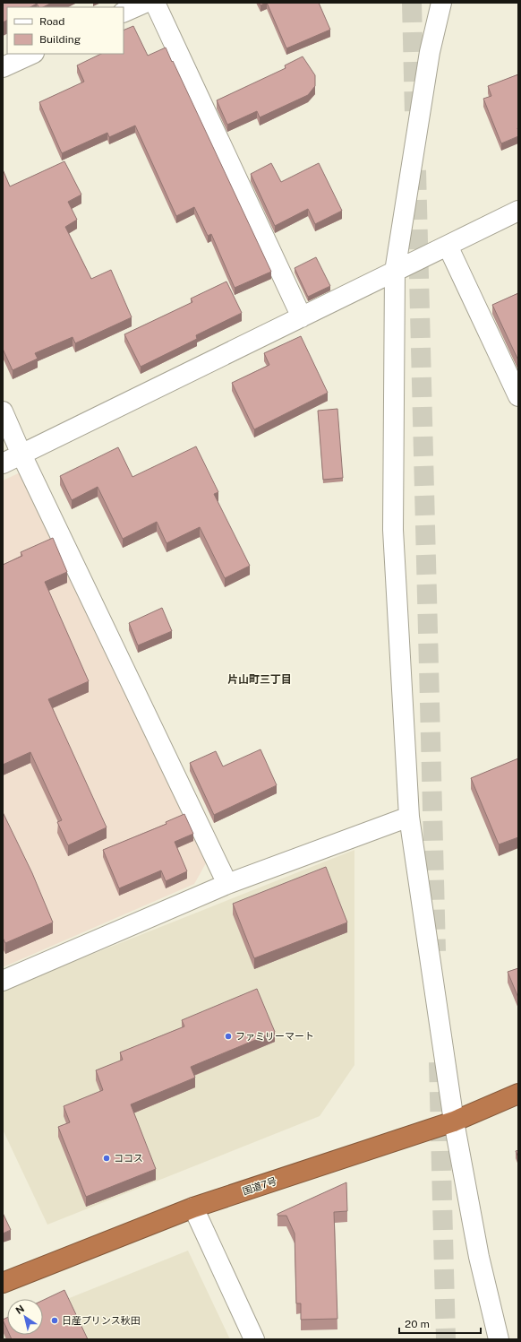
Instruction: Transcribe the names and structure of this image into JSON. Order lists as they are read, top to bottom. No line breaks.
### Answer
{"streets":{"highway":["国道7号"]},"districts":["片山町三丁目"],"places":["ファミリーマート","ココス","日産プリンス秋田"],"legend":["Road","Building"],"scale_bar":"20 m","north":"top left"}
